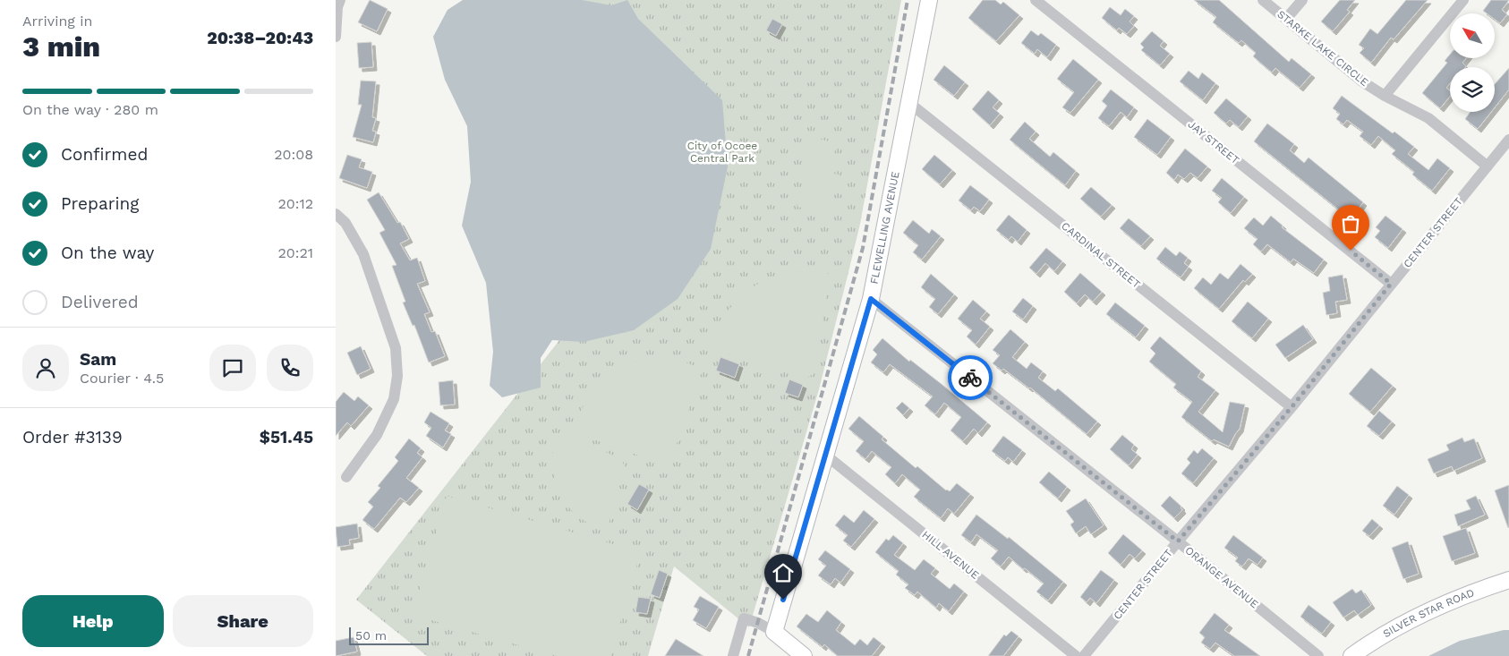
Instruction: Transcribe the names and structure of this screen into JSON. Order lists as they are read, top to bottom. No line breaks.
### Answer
{"streets":{"street":["STARKE LAKE CIRCLE","JAY STREET","FLEWELLING AVENUE","CENTER STREET","CARDINAL STREET","HILL AVENUE","ORANGE AVENUE","SILVER STAR ROAD"]},"crossings":[["STARKE LAKE CIRCLE","CENTER STREET"],["JAY STREET","CENTER STREET"],["FLEWELLING AVENUE","CARDINAL STREET"],["FLEWELLING AVENUE","HILL AVENUE"],["FLEWELLING AVENUE","ORANGE AVENUE"],["CENTER STREET","CARDINAL STREET"],["CENTER STREET","ORANGE AVENUE"]],"parks":["City of Ocoee Central Park"],"scale_bar":"50 m","north":"top left","page":{"heading":["3 min","Arriving in","20:38–20:43"],"panel":["Sam","Courier · 4.5","Order #3139","$51.45"],"bar":"On the way · 280 m","list":[["Confirmed","20:08"],["Preparing","20:12"],["On the way","20:21"],"Delivered"],"buttons":["Help","Share"],"scale":"50 m"}}
